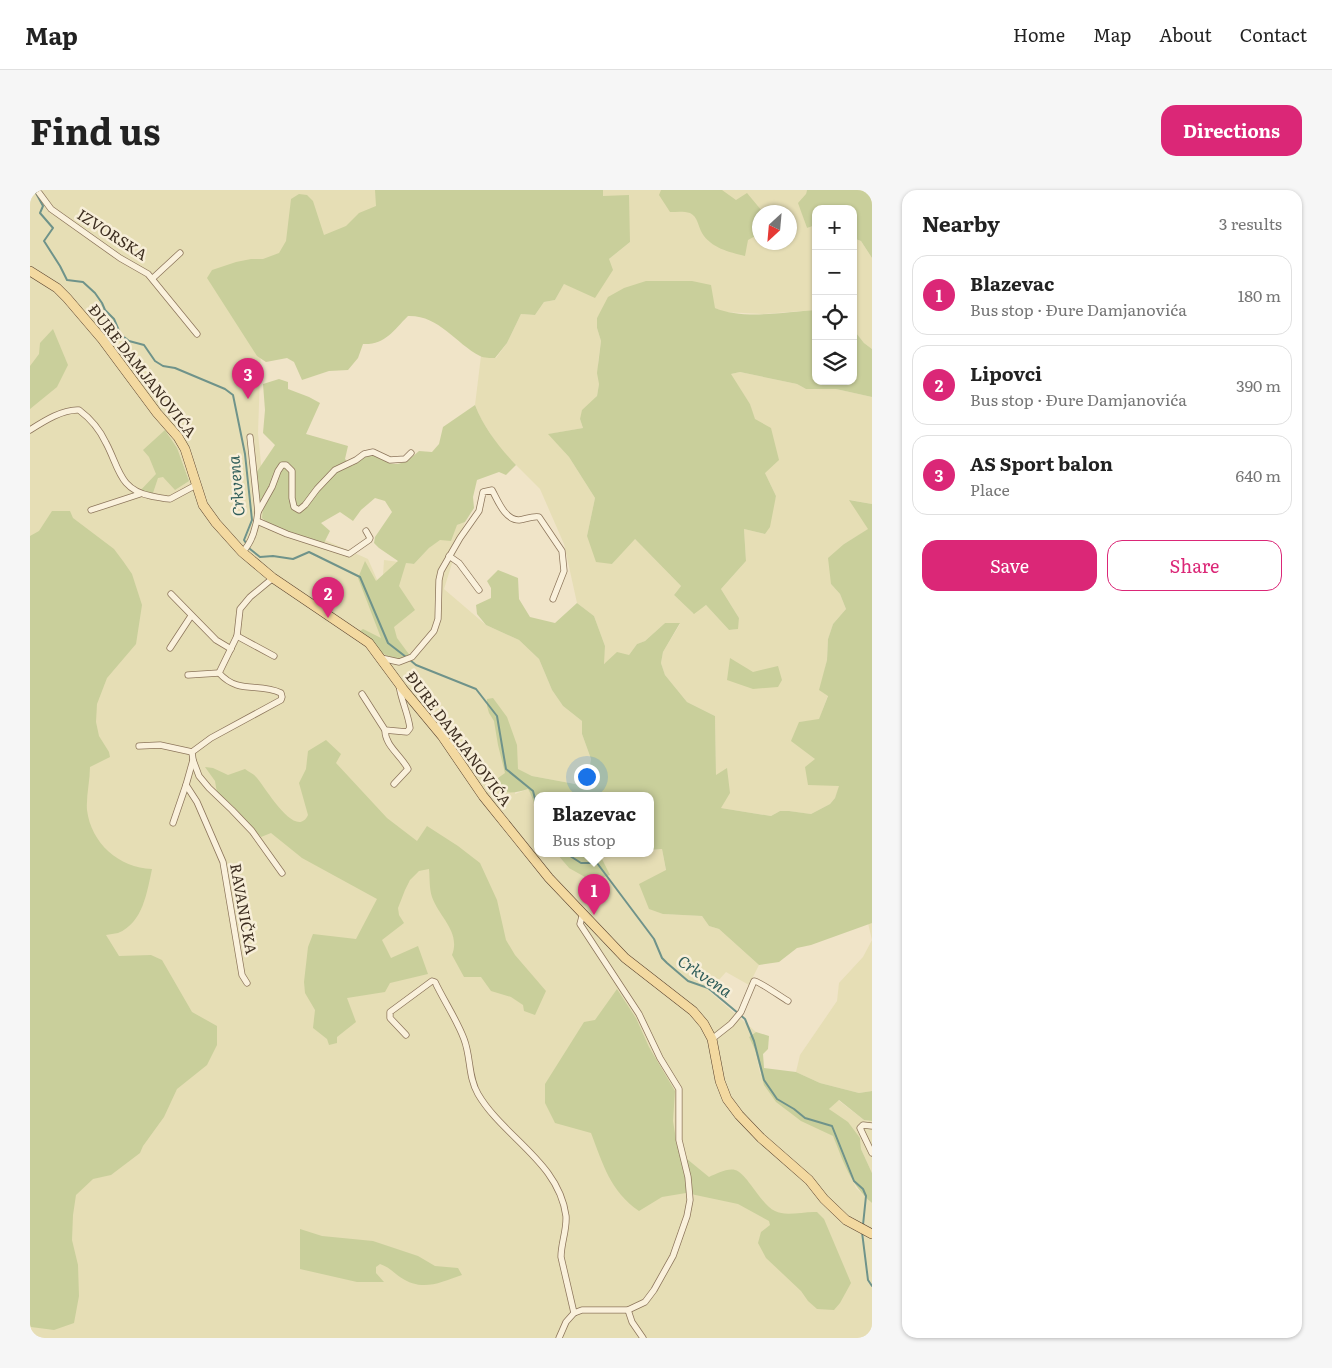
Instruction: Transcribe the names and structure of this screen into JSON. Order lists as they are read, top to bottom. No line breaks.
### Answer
{"streets":{"main road":["ĐURE DAMJANOVIĆA"],"street":["IZVORSKA","RAVANIČKA"]},"water":["Crkvena"],"north":"bottom left","page":{"header":"Map","nav":["Home","Map","About","Contact"],"title":"Find us","buttons":["Directions",["Save","Share"]],"heading":["Nearby","3 results"],"map_buttons":["+","−"],"list":[{"mark":"1","name":"Blazevac","note":"Bus stop · Đure Damjanovića","value":"180 m"},{"mark":"2","name":"Lipovci","note":"Bus stop · Đure Damjanovića","value":"390 m"},{"mark":"3","name":"AS Sport balon","note":"Place","value":"640 m"}],"pins":["3","2","1"],"popup":["Blazevac","Bus stop"]}}
